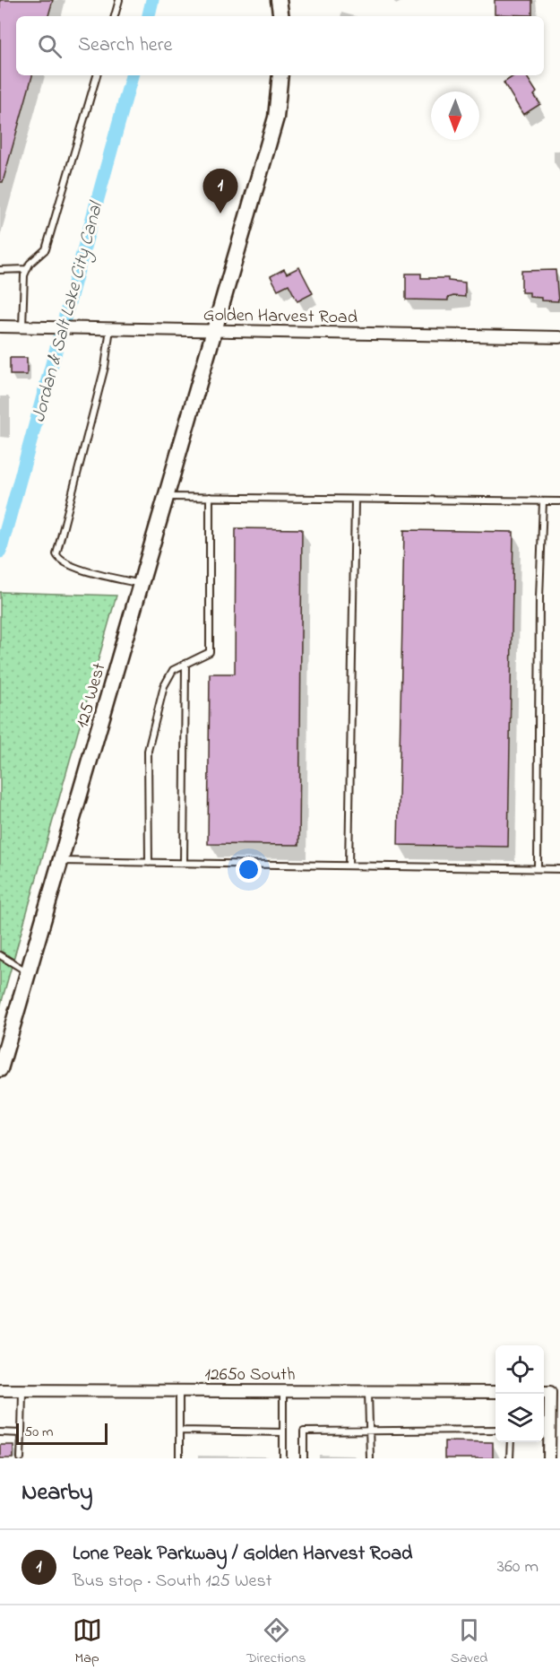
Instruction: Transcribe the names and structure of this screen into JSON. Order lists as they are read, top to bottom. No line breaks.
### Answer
{"streets":{"main road":["125 West"],"street":["Golden Harvest Road","12650 South"]},"crossings":[["Golden Harvest Road","125 West"]],"water":["Jordan & Salt Lake City Canal"],"scale_bar":"50 m","north":"bottom","page":{"search":"Search here","pins":"1","scale":"50 m","heading":"Nearby","list":[{"mark":"1","name":"Lone Peak Parkway / Golden Harvest Road","note":"Bus stop · South 125 West","value":"360 m"}],"nav":["Map","Directions","Saved"]}}
